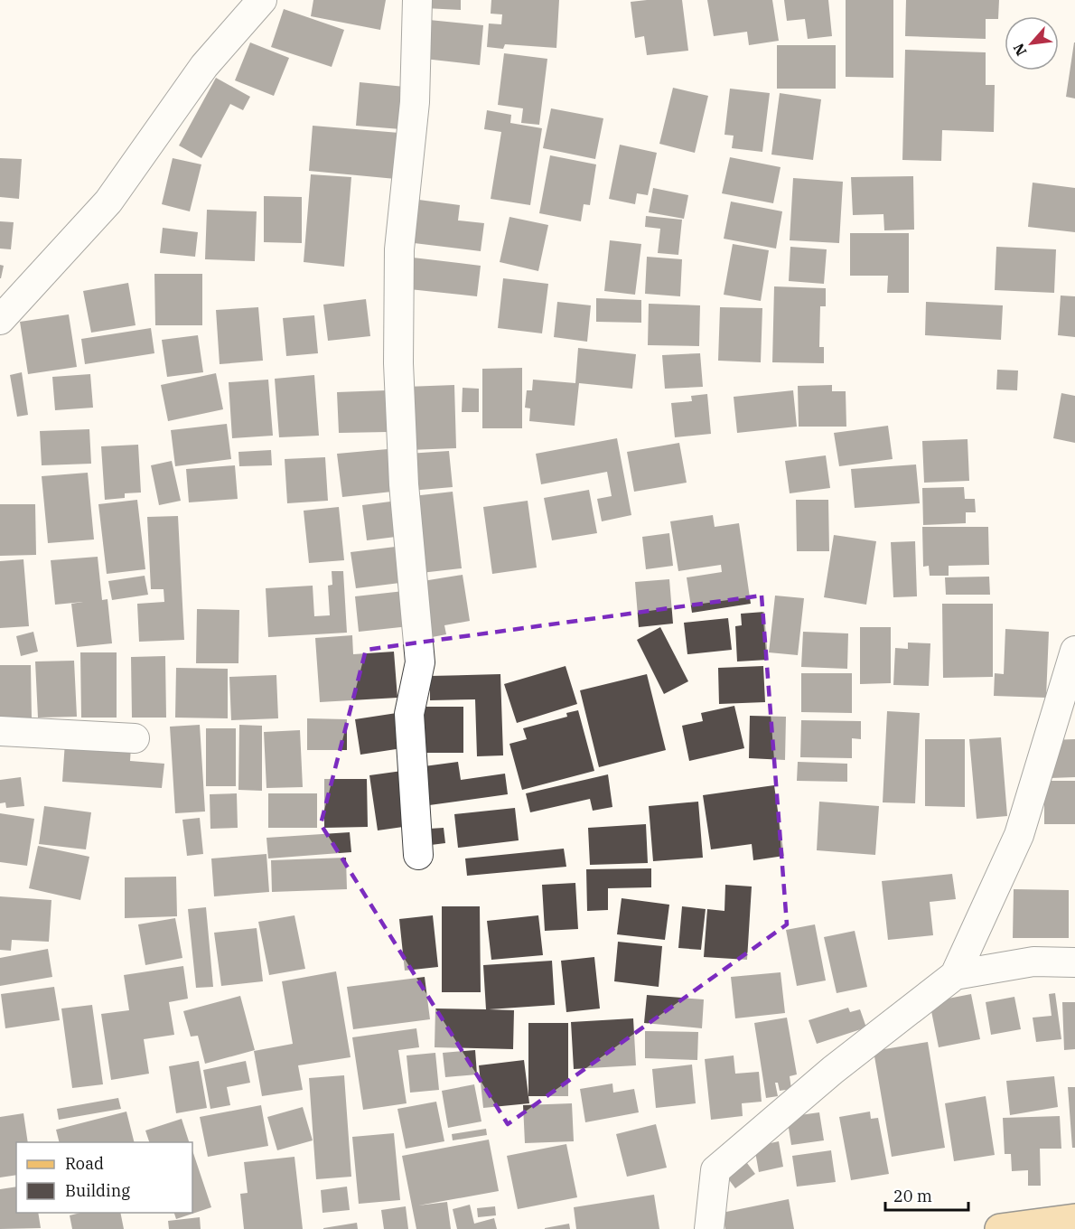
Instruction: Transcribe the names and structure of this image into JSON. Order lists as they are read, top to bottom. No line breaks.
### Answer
{"legend":["Road","Building"],"scale_bar":"20 m","north":"bottom left"}
